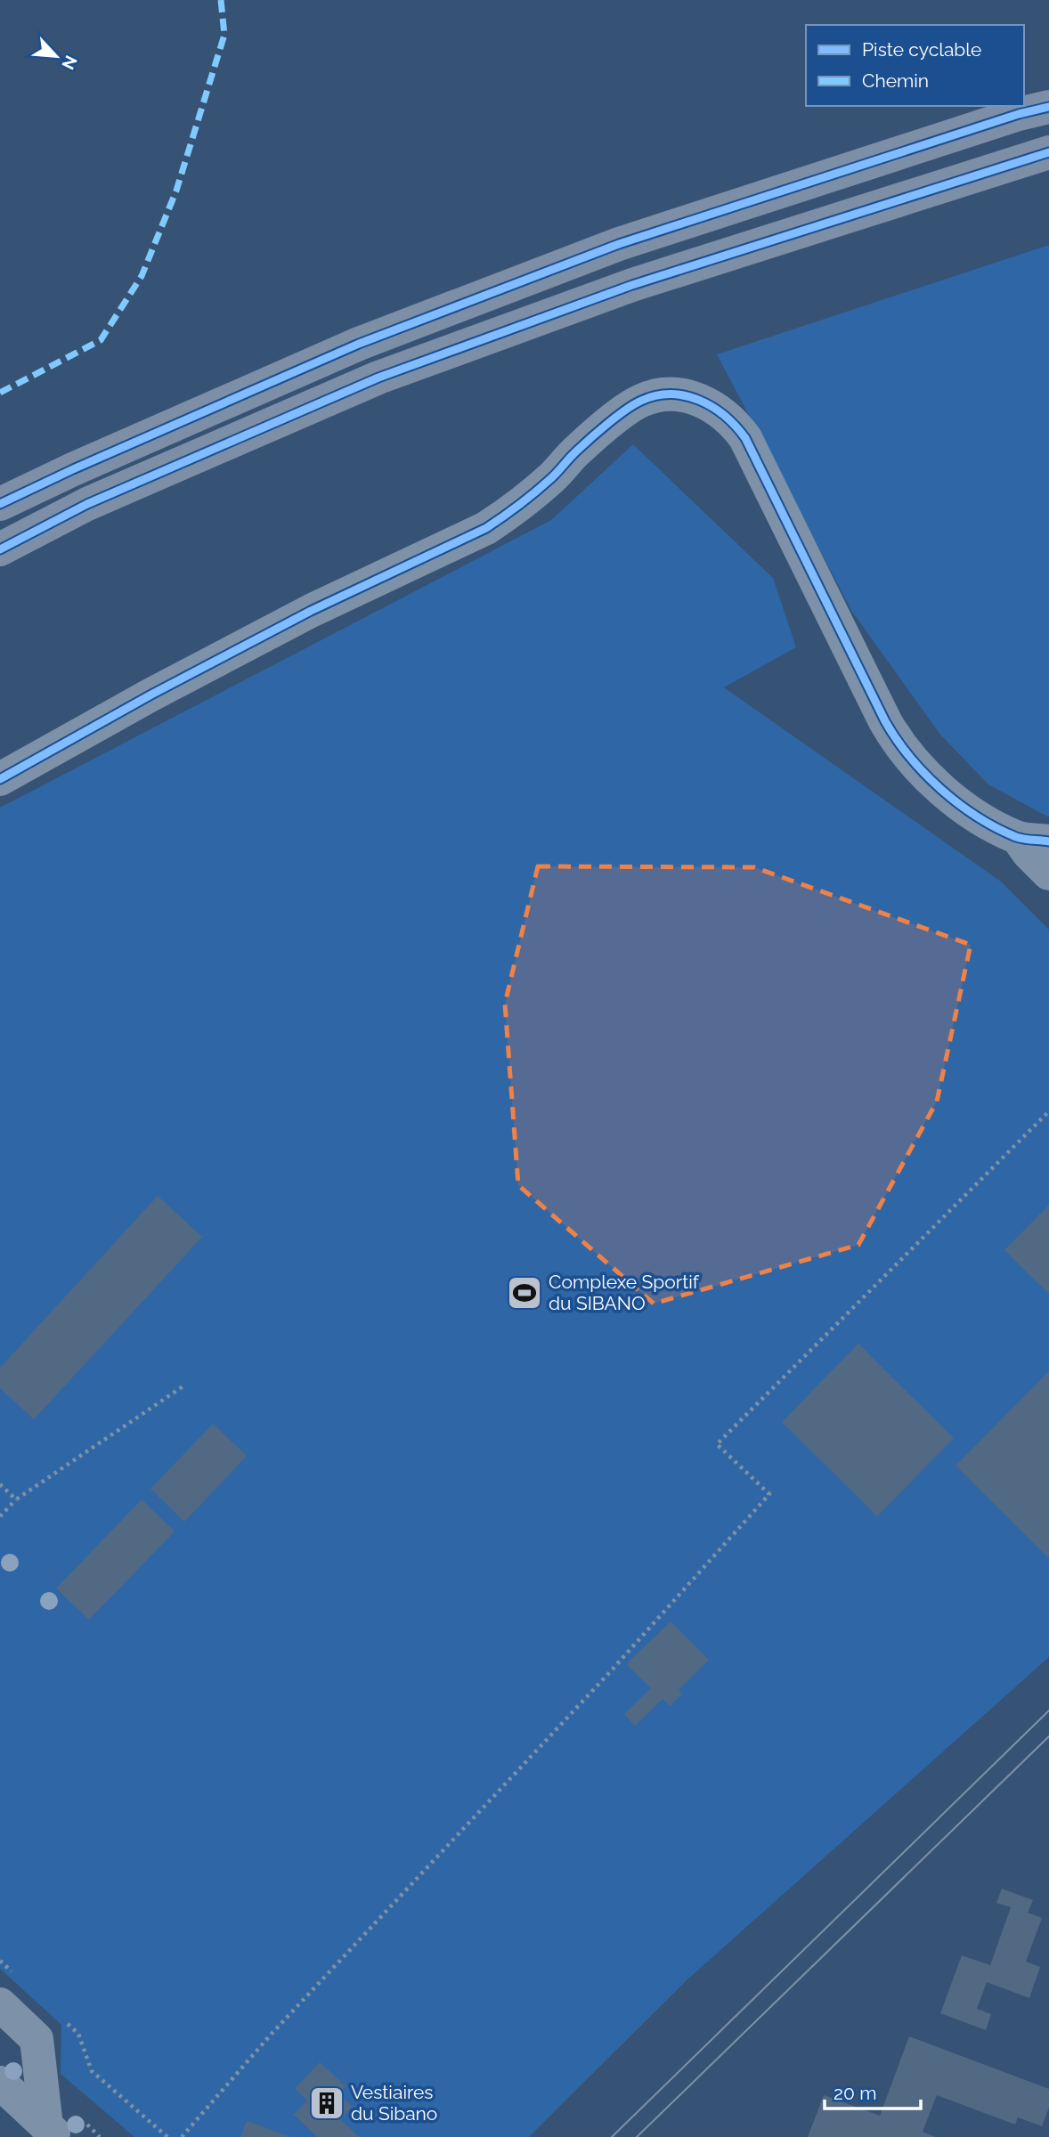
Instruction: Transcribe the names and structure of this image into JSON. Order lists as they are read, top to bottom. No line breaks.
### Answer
{"places":{"sports":["Complexe Sportif du SIBANO"],"building":["Vestiaires du Sibano"]},"legend":["Piste cyclable","Chemin"],"scale_bar":"20 m","north":"bottom right"}
